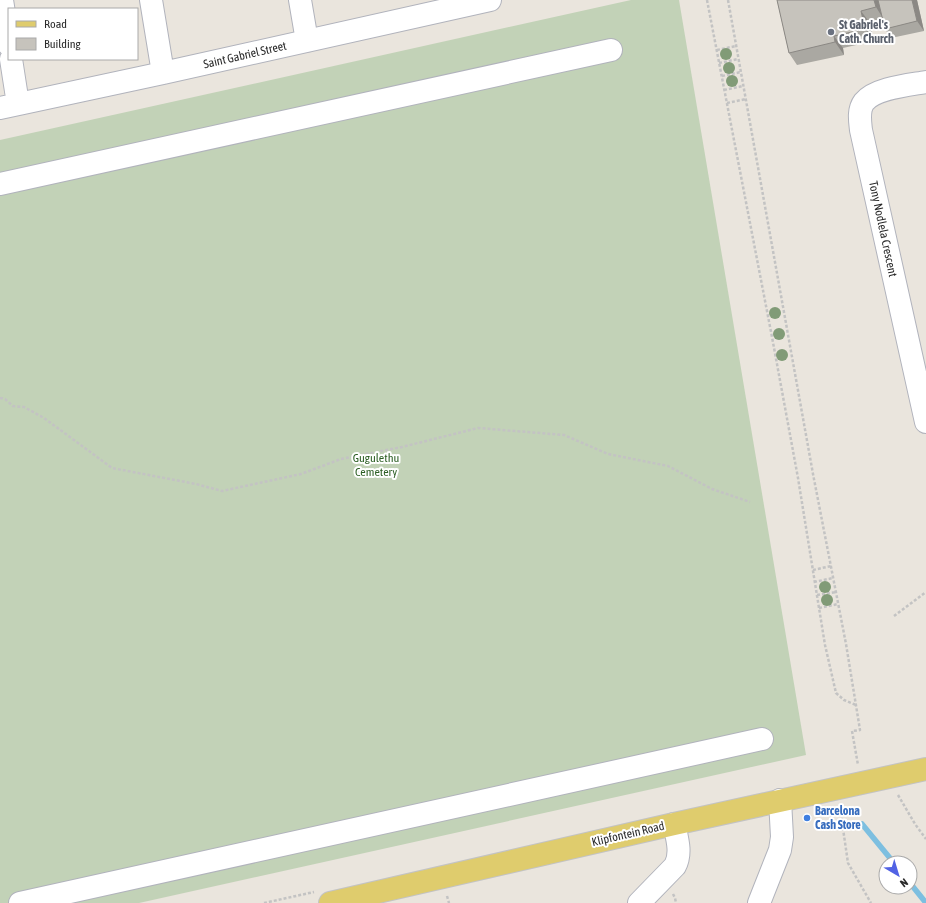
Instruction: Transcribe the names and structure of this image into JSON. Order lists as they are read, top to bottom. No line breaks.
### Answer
{"streets":{"main road":["Klipfontein Road"],"street":["Saint Gabriel Street","Tony Nodlela Crescent"]},"parks":["Gugulethu Cemetery"],"places":["St Gabriel's Cath. Church","Barcelona Cash Store"],"legend":["Road","Building"],"north":"bottom right"}
